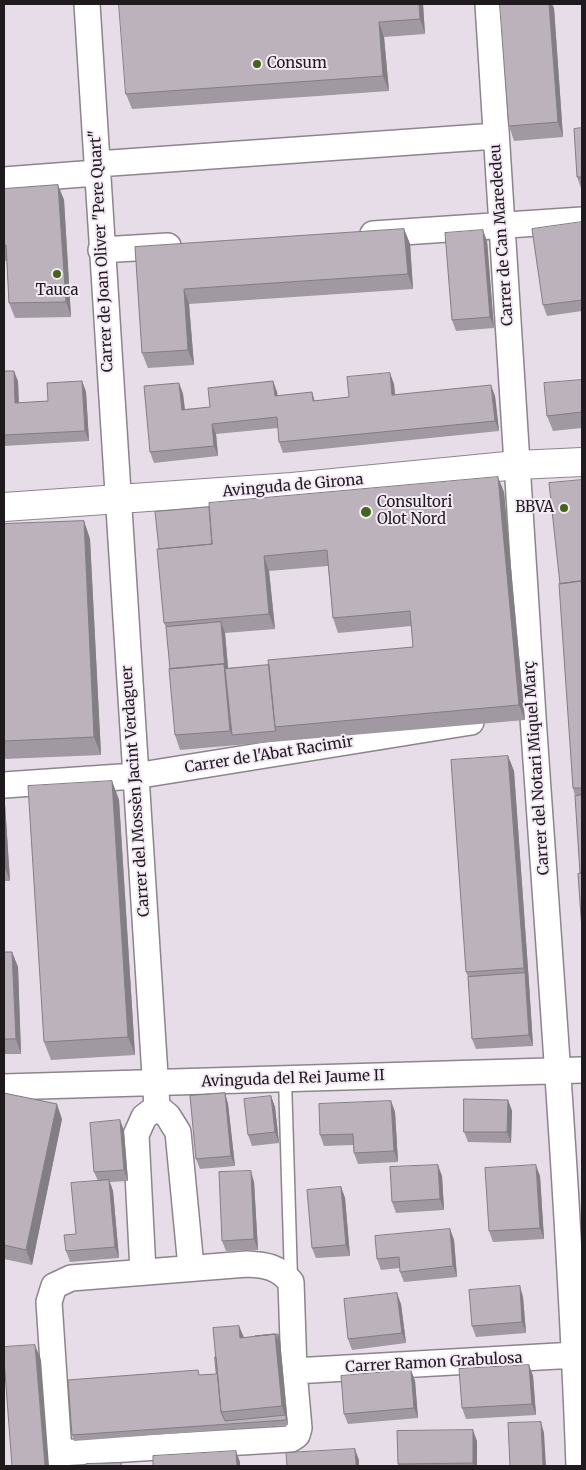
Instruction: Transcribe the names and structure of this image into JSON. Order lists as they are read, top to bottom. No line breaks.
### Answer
{"streets":{"main road":["Avinguda de Girona"],"street":["Carrer de Can Marededeu","Carrer de Joan Oliver \"Pere Quart\"","Carrer de l'Abat Racimir","Carrer del Notari Miquel Març","Carrer del Mossèn Jacint Verdaguer","Avinguda del Rei Jaume II","Carrer Ramon Grabulosa"]},"crossings":[["Carrer de Can Marededeu","Avinguda de Girona"],["Carrer de Can Marededeu","Carrer del Notari Miquel Març"],["Carrer de Joan Oliver \"Pere Quart\"","Avinguda de Girona"],["Carrer de Joan Oliver \"Pere Quart\"","Carrer del Mossèn Jacint Verdaguer"],["Avinguda de Girona","Carrer del Notari Miquel Març"],["Avinguda de Girona","Carrer del Mossèn Jacint Verdaguer"],["Carrer de l'Abat Racimir","Carrer del Notari Miquel Març"],["Carrer de l'Abat Racimir","Carrer del Mossèn Jacint Verdaguer"],["Carrer del Notari Miquel Març","Avinguda del Rei Jaume II"],["Carrer del Notari Miquel Març","Carrer Ramon Grabulosa"],["Carrer del Mossèn Jacint Verdaguer","Avinguda del Rei Jaume II"]],"places":["Consum","Tauca","BBVA","Consultori Olot Nord"]}
